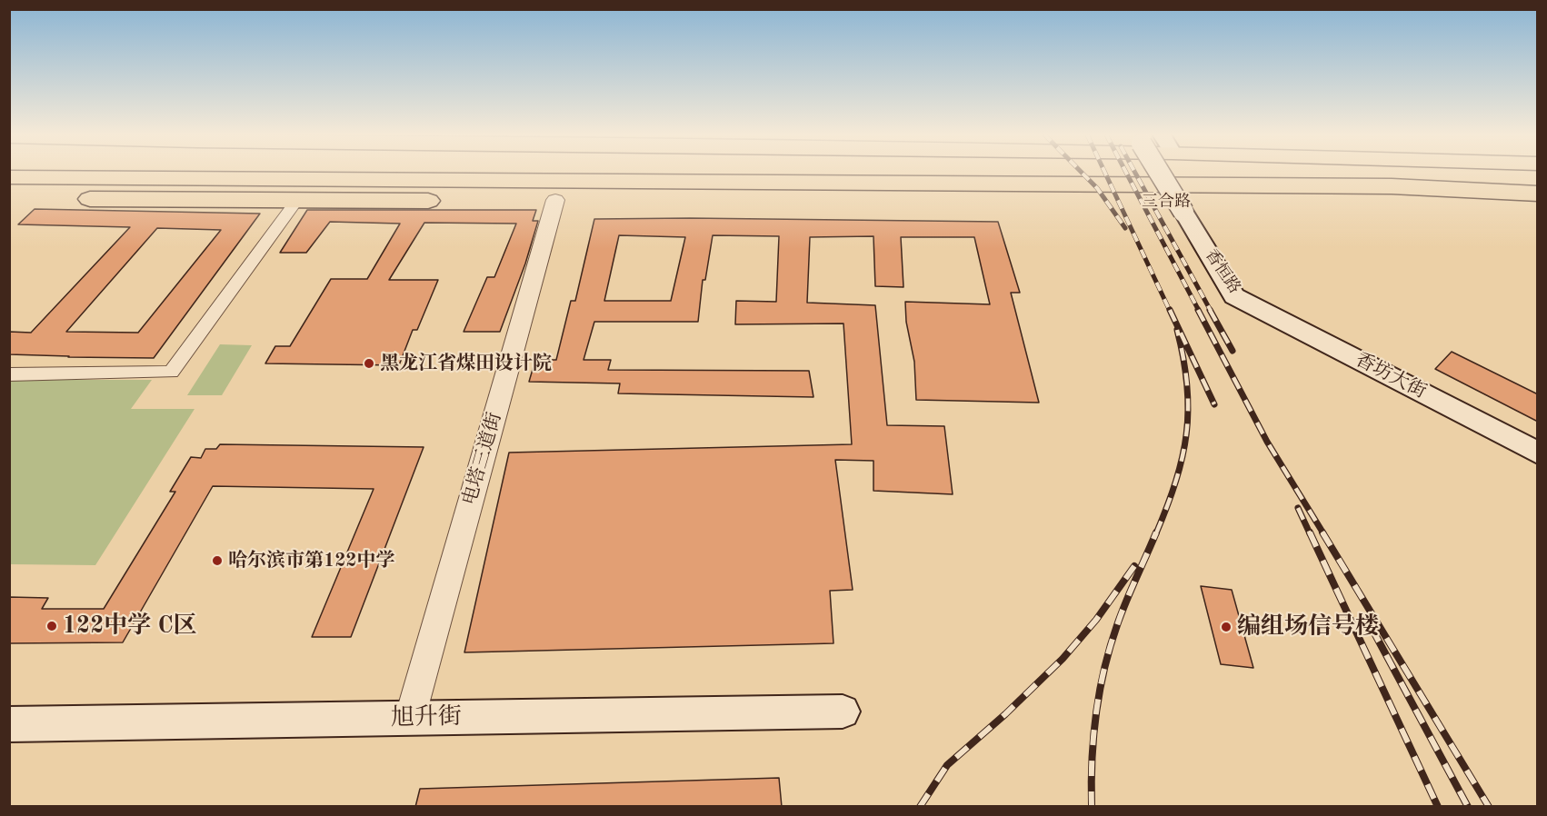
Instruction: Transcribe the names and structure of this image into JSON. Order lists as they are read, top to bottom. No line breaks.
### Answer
{"streets":{"highway":["三合路"],"main road":["香恒路","香坊大街","旭升街"],"street":["电塔三道街"]},"crossings":[["三合路","电塔三道街"],["香恒路","香坊大街"],["电塔三道街","旭升街"]],"places":["黑龙江省煤田设计院","哈尔滨市第122中学","122中学 C区","编组场信号楼"]}
